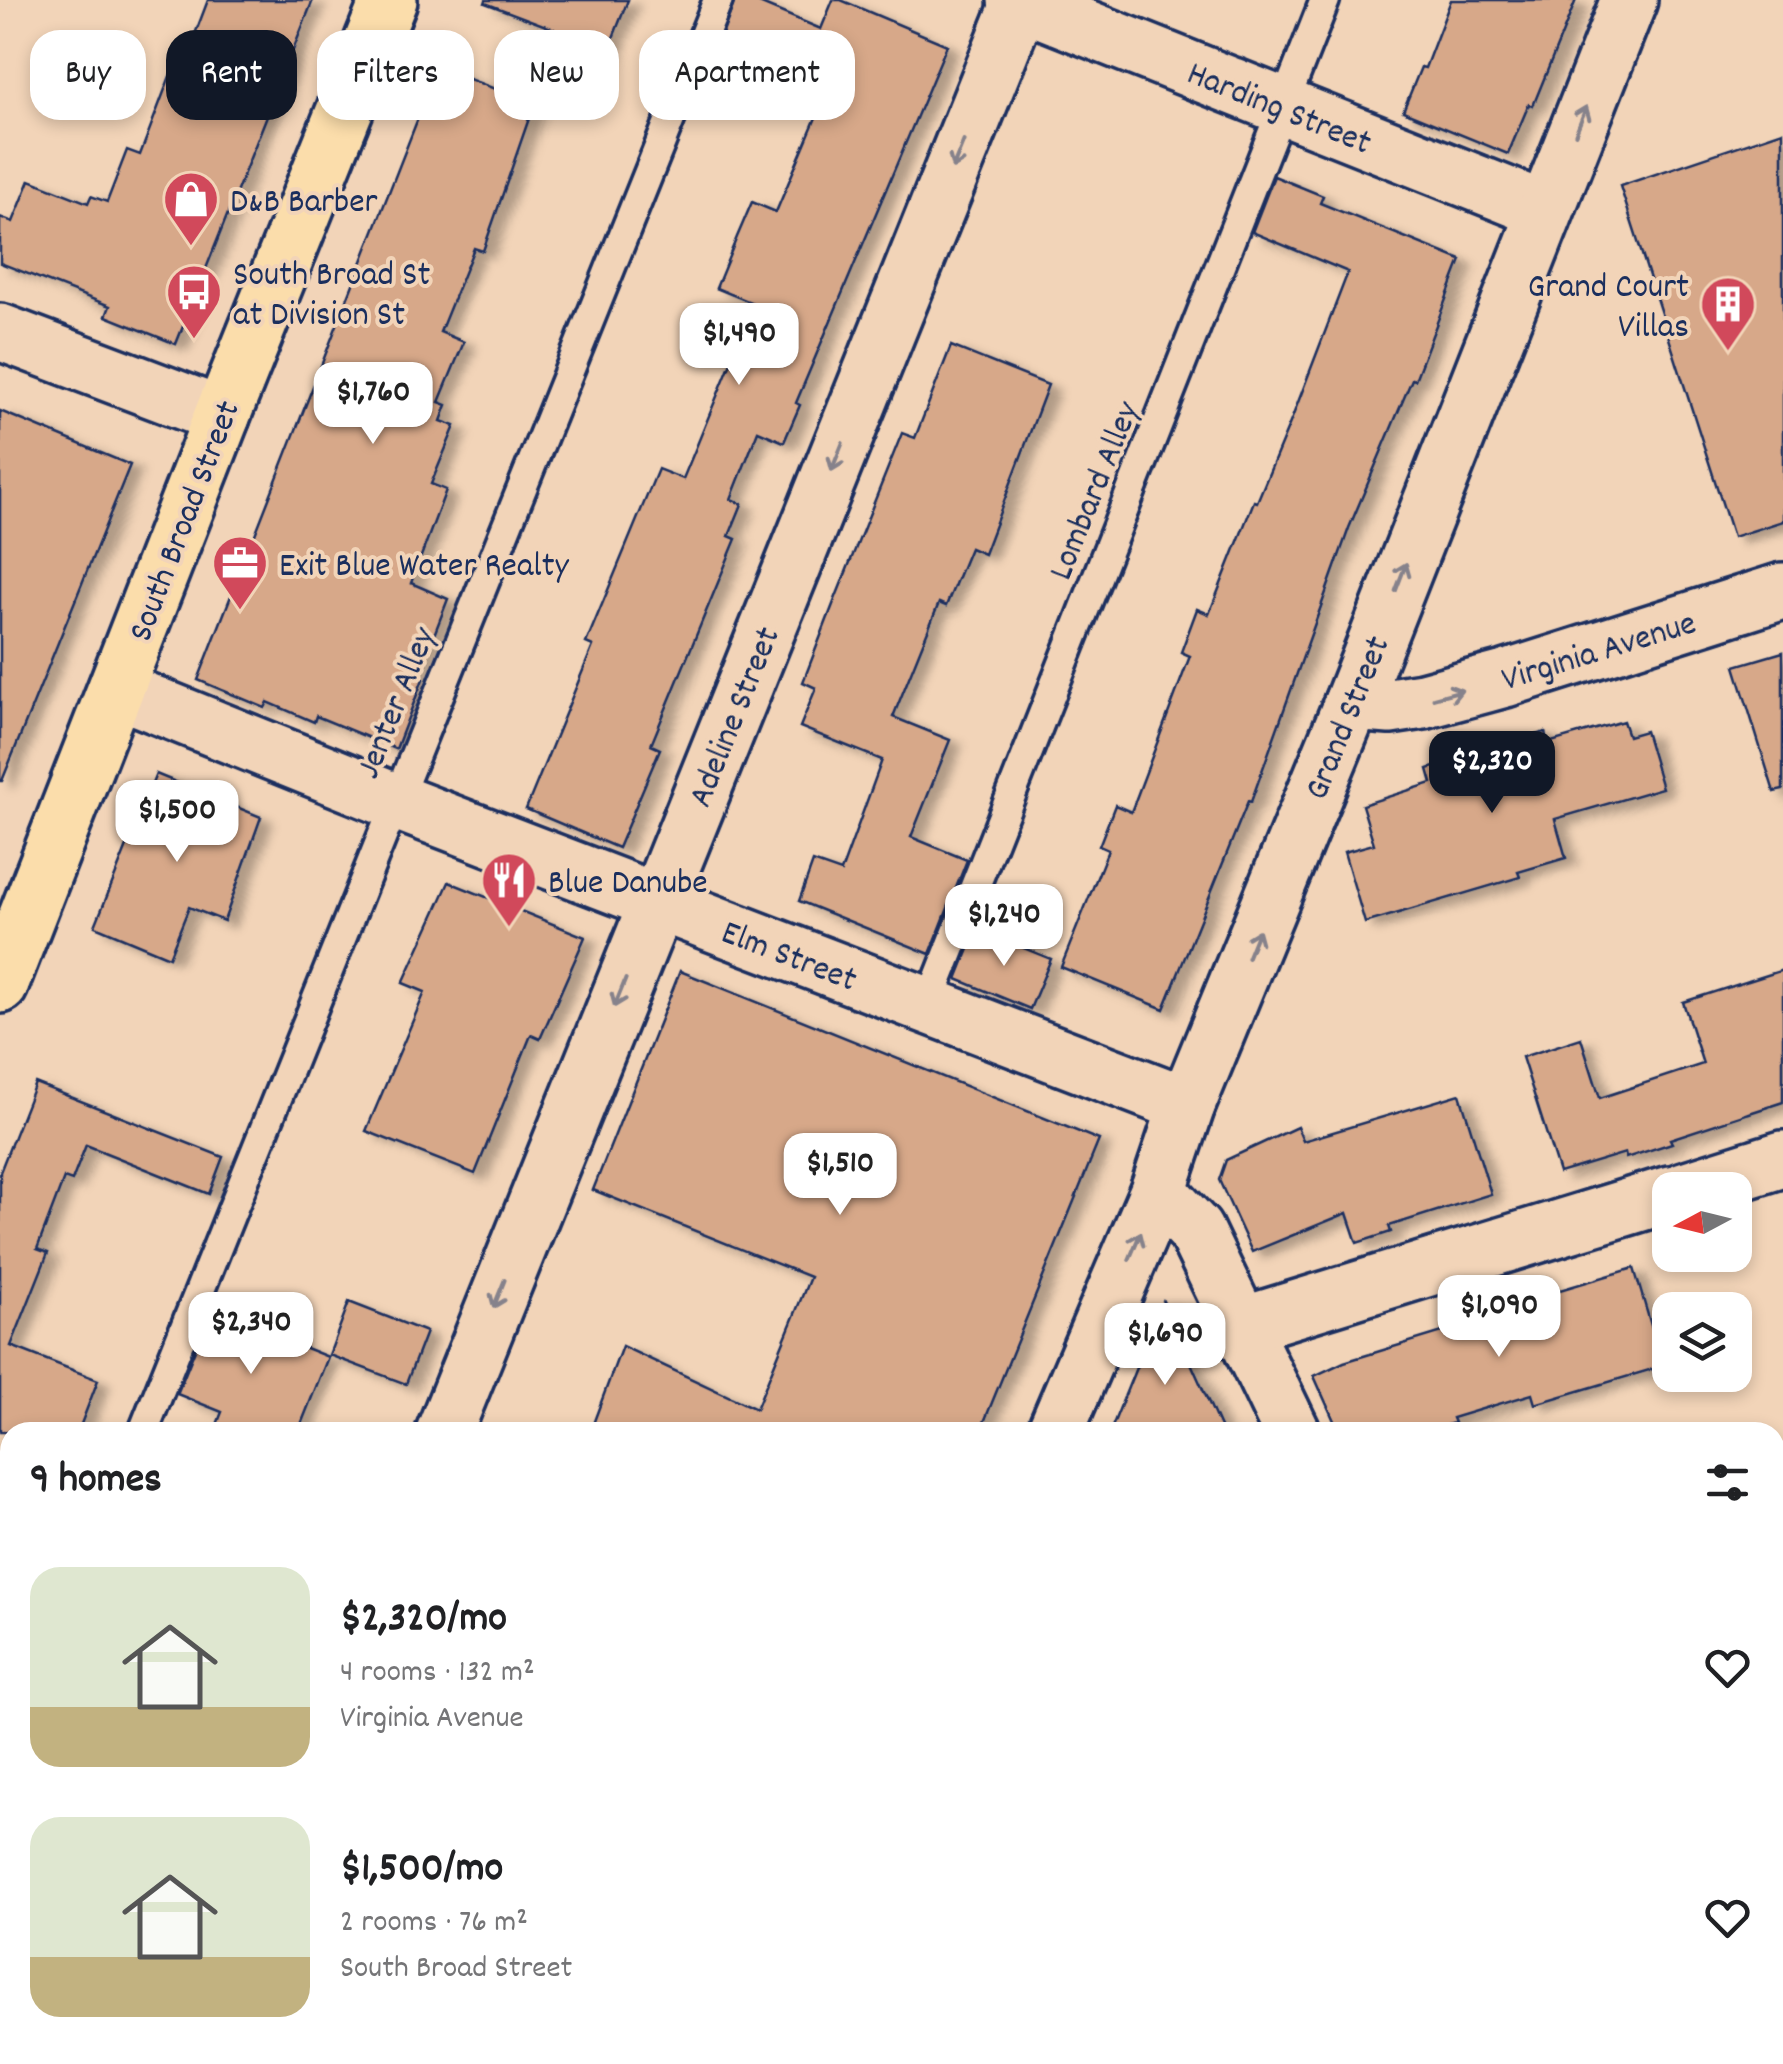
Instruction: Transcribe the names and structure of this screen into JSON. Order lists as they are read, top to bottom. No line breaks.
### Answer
{"streets":{"main road":["South Broad Street"],"street":["Harding Street","Virginia Avenue","Adeline Street","Grand Street","Elm Street"],"lane":["Lombard Alley","Jenter Alley"]},"crossings":[["Harding Street","Lombard Alley"],["Harding Street","Adeline Street"],["Harding Street","Grand Street"],["Lombard Alley","Elm Street"],["South Broad Street","Elm Street"],["Virginia Avenue","Grand Street"],["Jenter Alley","Elm Street"],["Adeline Street","Elm Street"],["Grand Street","Elm Street"]],"one_way":["Virginia Avenue","Adeline Street","Grand Street"],"places":{"shop":["D&B Barber"],"bus stop":["South Broad St at Division St"],"building":["Grand Court Villas"],"office":["Exit Blue Water Realty"],"restaurant":["Blue Danube"]},"north":"left","page":{"chip":["Buy","Rent","Filters","New","Apartment"],"price":["$1,490","$1,760","$2,320","$1,500","$1,240","$1,510","$1,090","$2,340","$1,690"],"heading":"9 homes","list":[{"name":"$2,320/mo","note":"4 rooms · 132 m² · Virginia Avenue"},{"name":"$1,500/mo","note":"2 rooms · 76 m² · South Broad Street"}]}}
